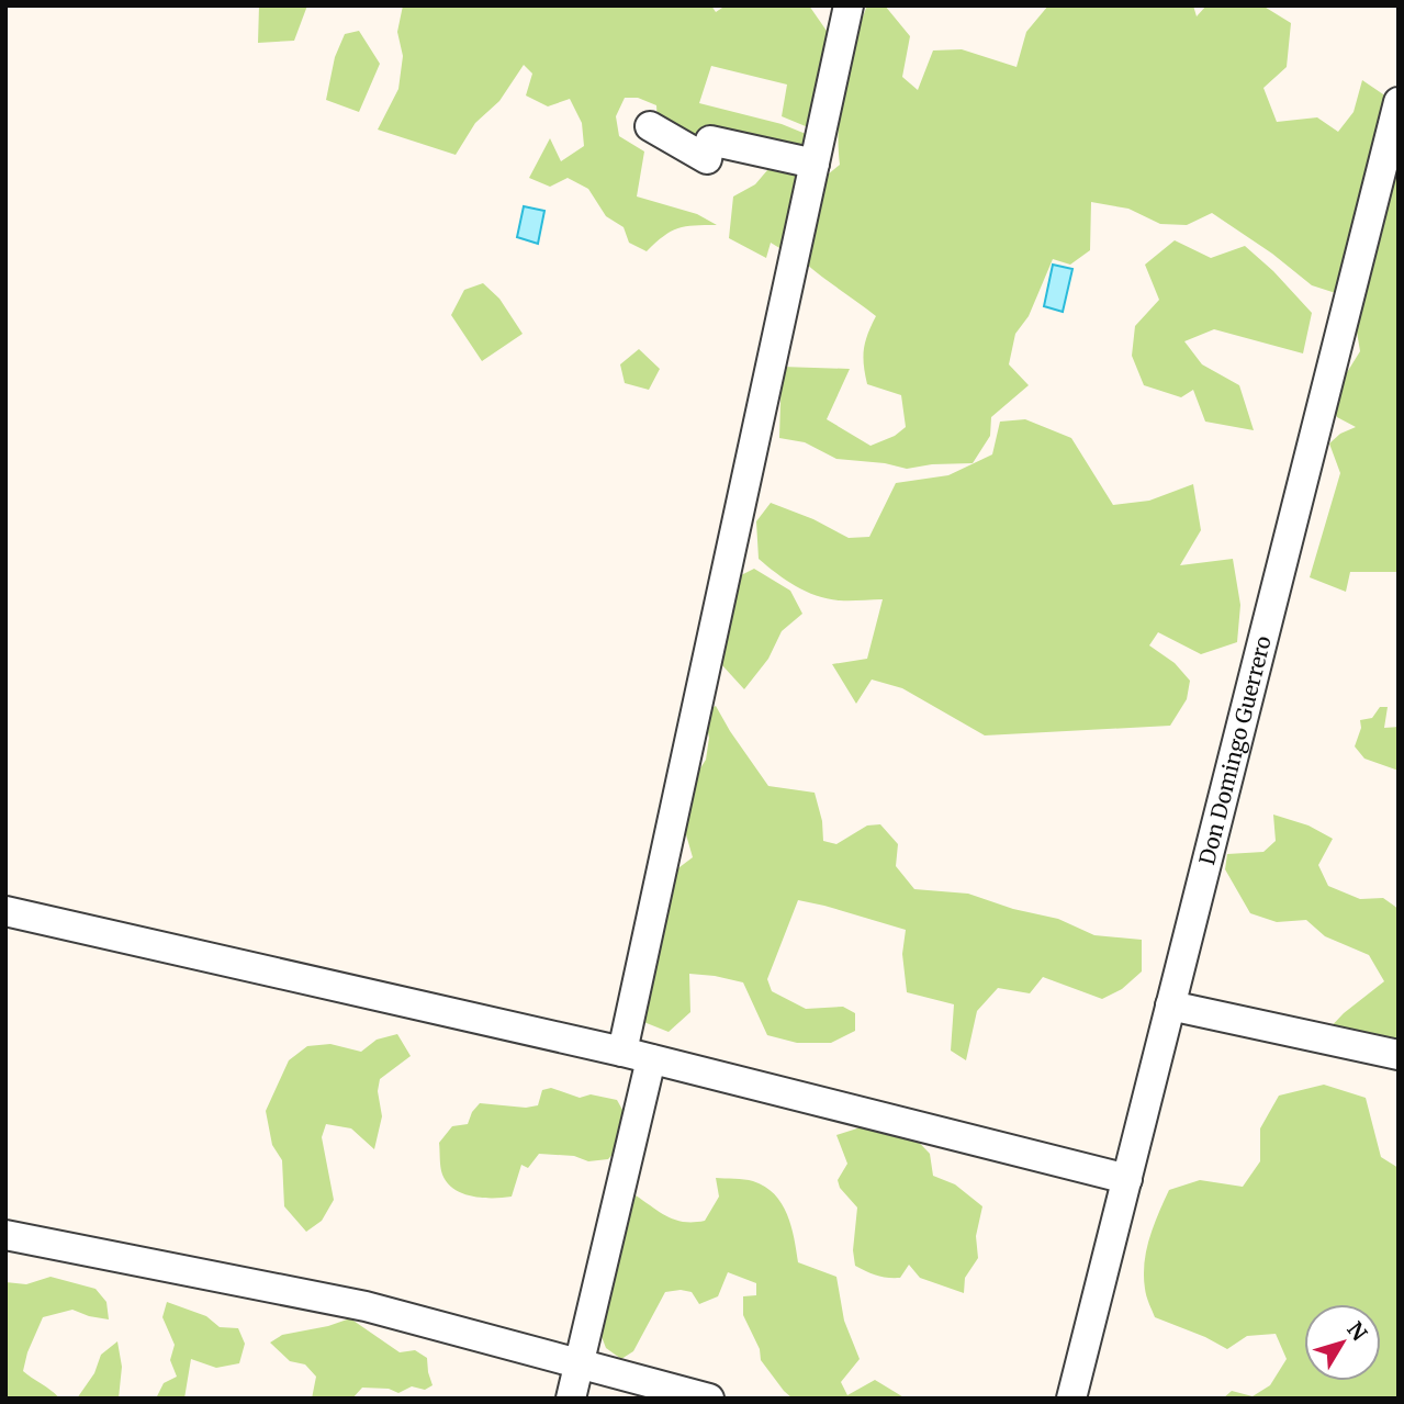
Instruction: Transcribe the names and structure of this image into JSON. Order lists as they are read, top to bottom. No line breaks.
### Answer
{"streets":{"street":["Don Domingo Guerrero"]},"north":"top right"}
